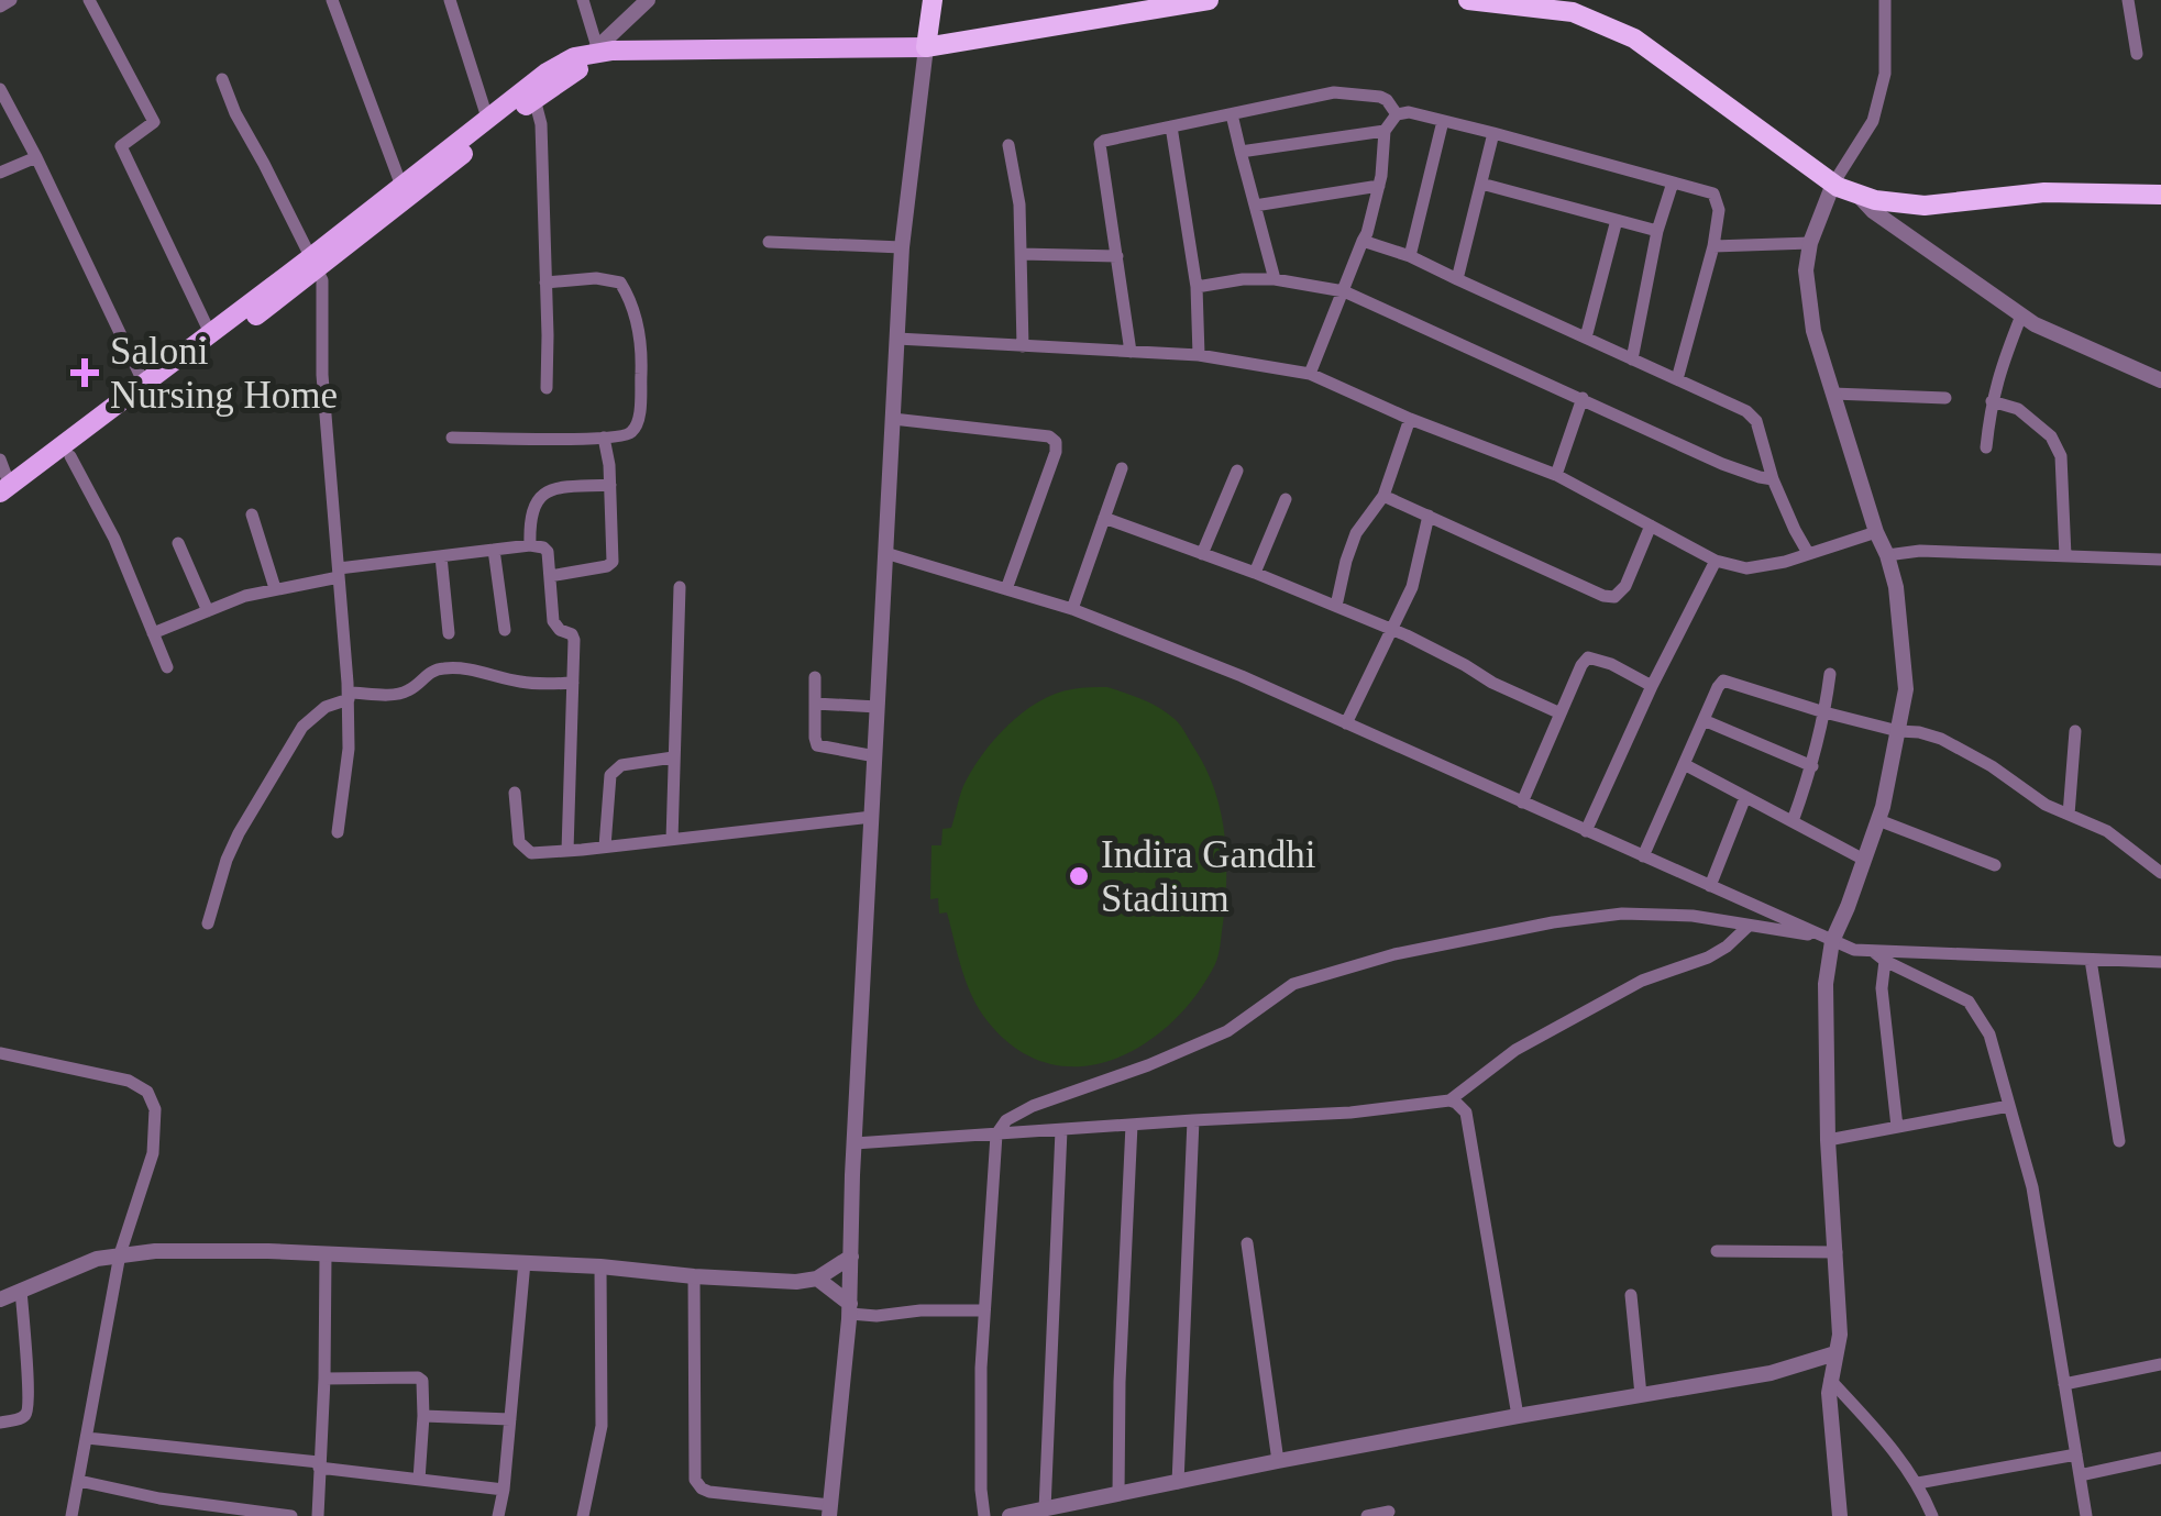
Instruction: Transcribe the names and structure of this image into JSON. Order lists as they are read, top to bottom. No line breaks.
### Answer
{"places":{"health":["Saloni Nursing Home"],"other":["Indira Gandhi Stadium"]}}
